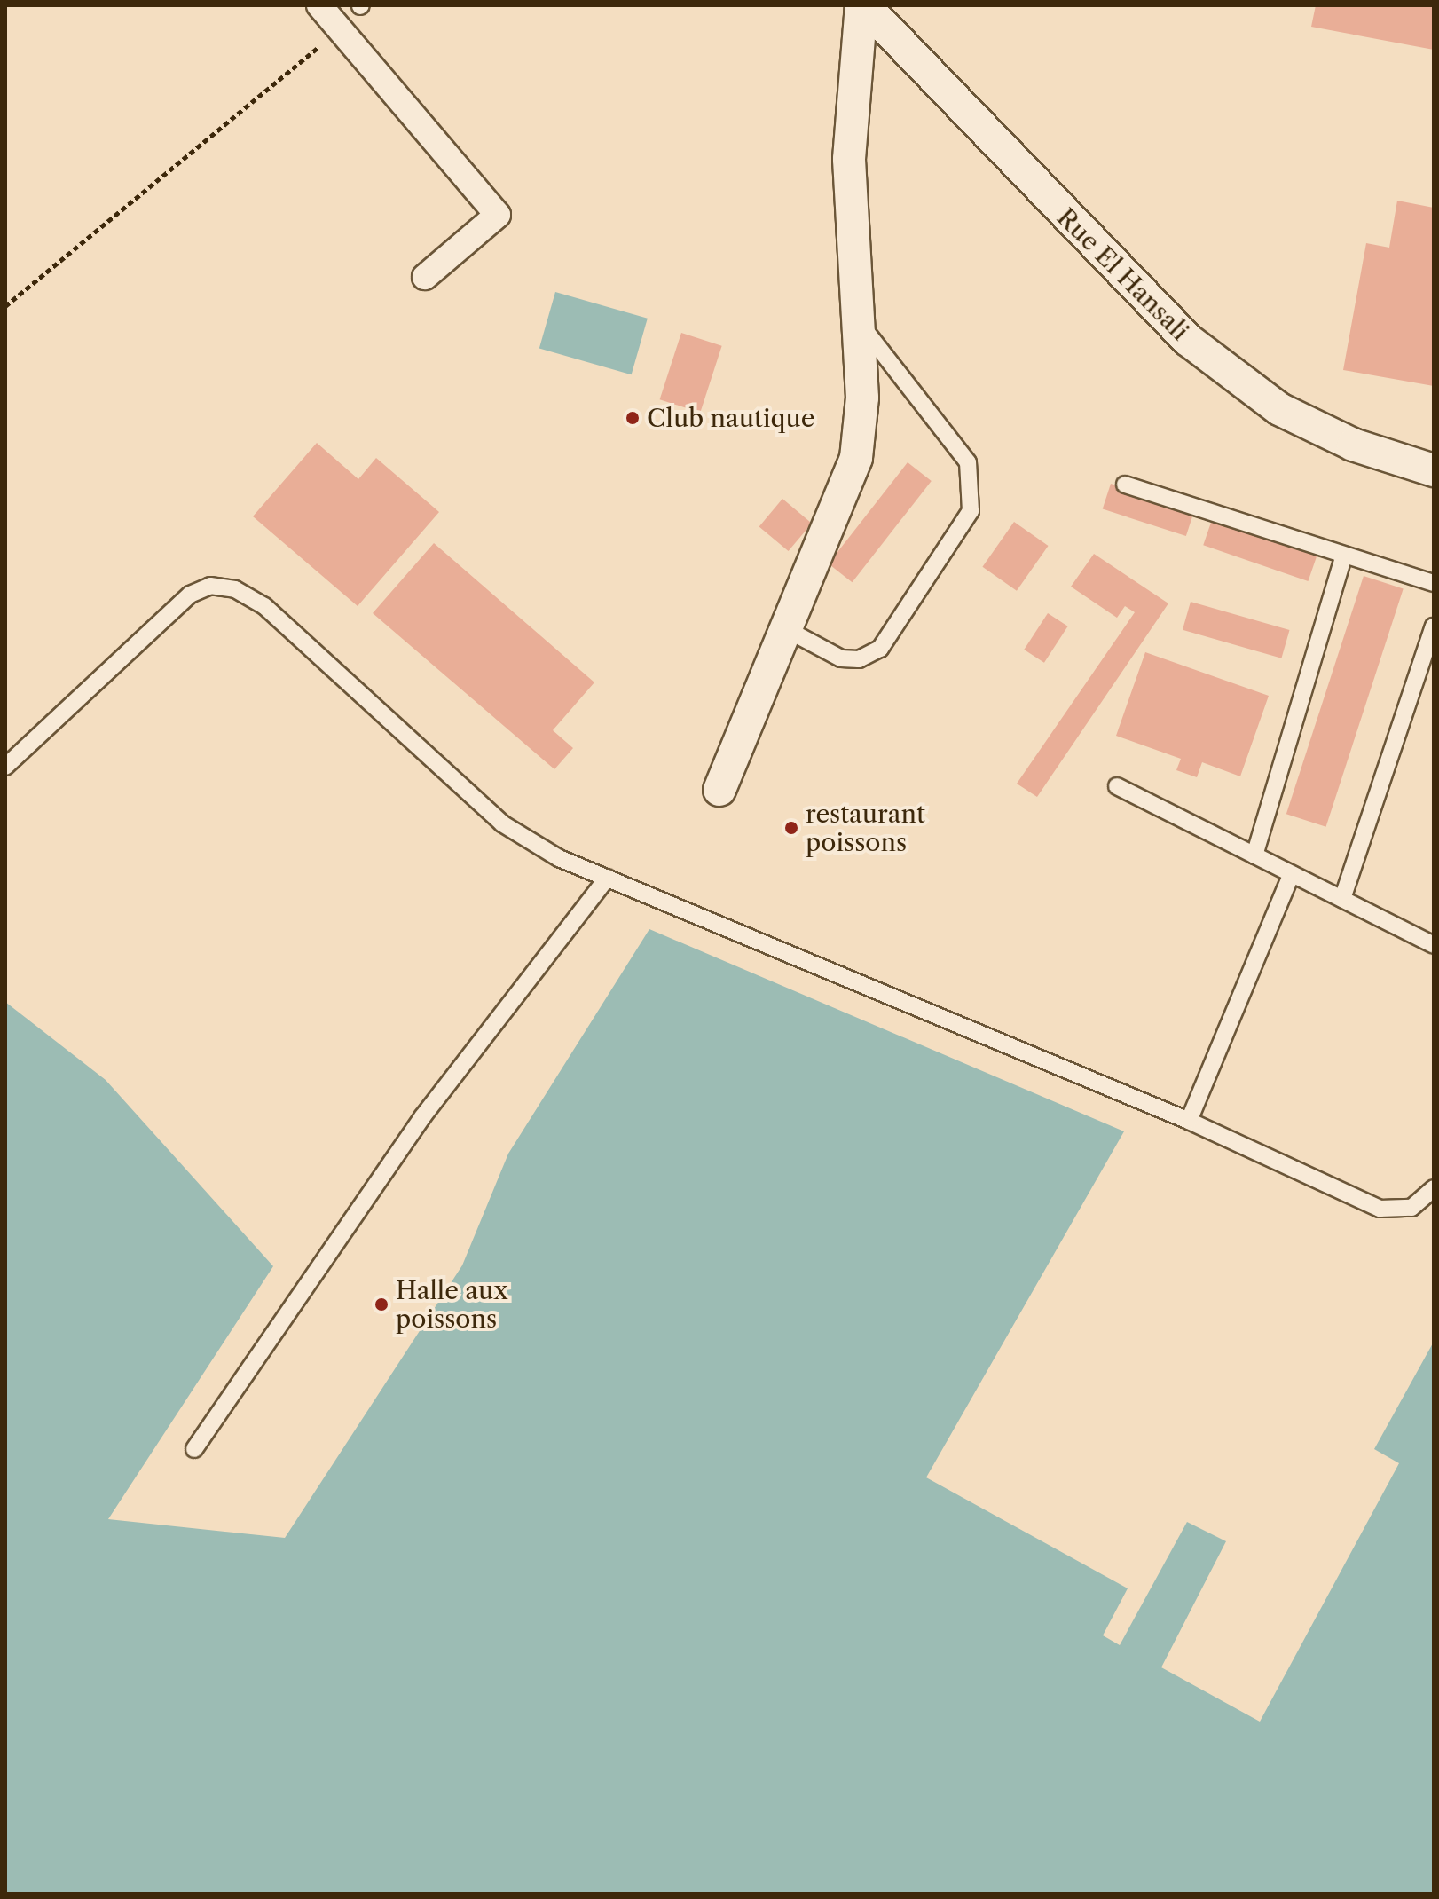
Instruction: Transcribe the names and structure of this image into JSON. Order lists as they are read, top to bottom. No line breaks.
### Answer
{"streets":{"street":["Rue El Hansali"]},"places":["Club nautique","restaurant poissons","Halle aux poissons"]}
